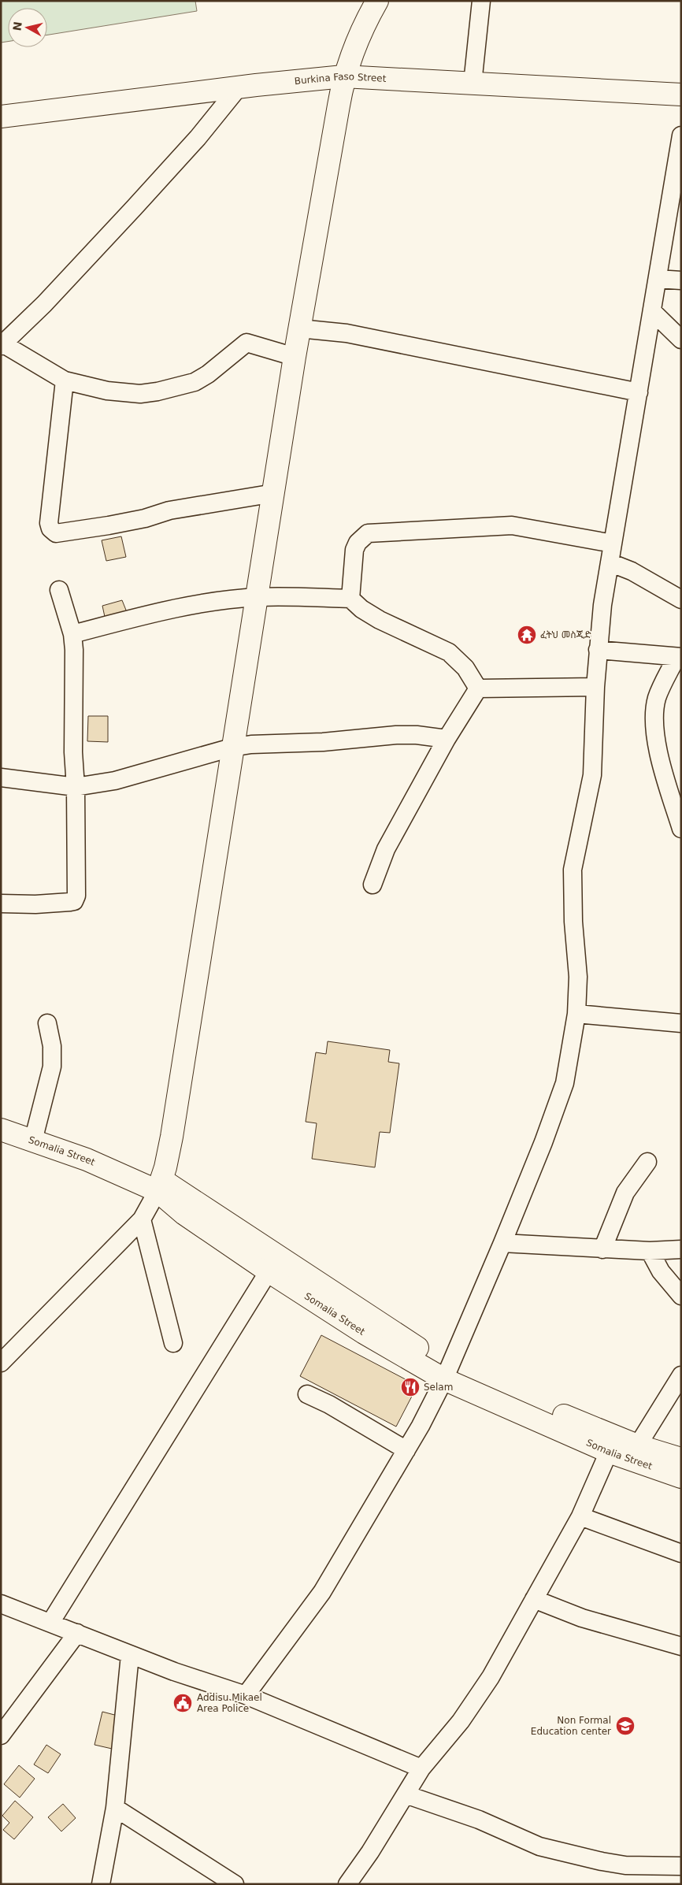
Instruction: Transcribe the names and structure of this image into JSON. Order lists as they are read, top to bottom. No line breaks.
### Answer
{"streets":{"main road":["Burkina Faso Street","Somalia Street"]},"places":{"temple":["ፈትህ መስጂድ"],"restaurant":["Selam"],"public building":["Addisu Mikael Area Police"],"school or university":["Non Formal Education center"]},"north":"left"}
